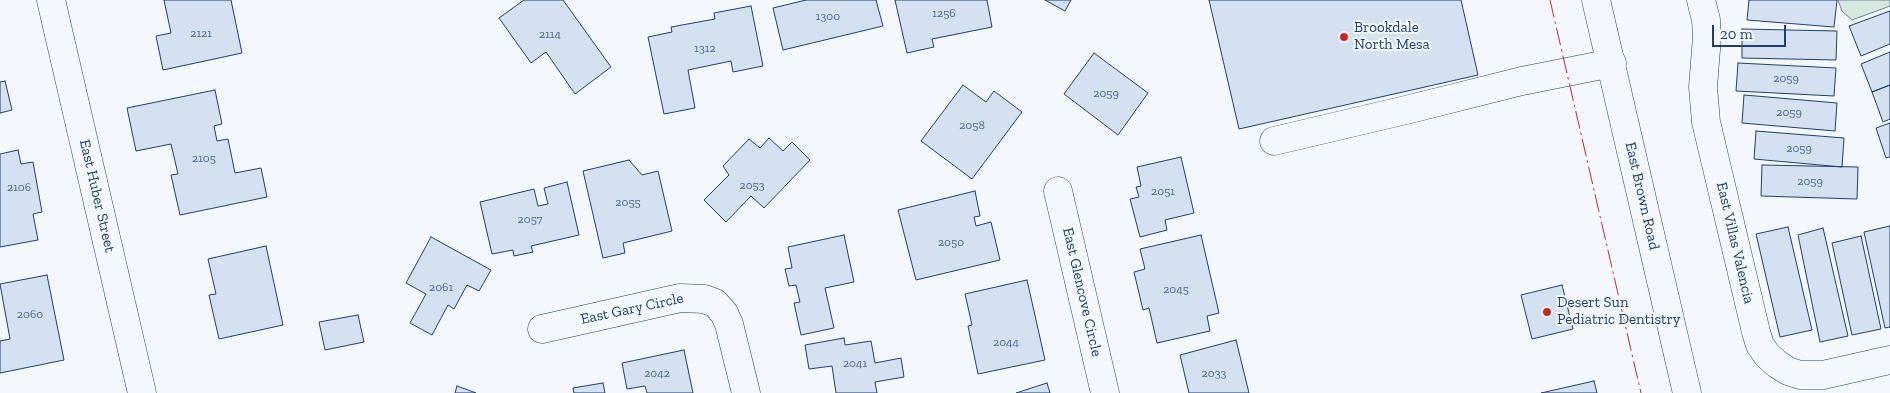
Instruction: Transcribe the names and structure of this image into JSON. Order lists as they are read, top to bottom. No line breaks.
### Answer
{"streets":{"street":["East Huber Street","East Brown Road","East Villas Valencia","East Glencove Circle","East Gary Circle"]},"places":["Brookdale North Mesa","Desert Sun Pediatric Dentistry"],"house_numbers":["1256","1300","2121","2114","1312","2059","2059","2059","2058","2059","2105","2059","2053","2106","2051","2055","2057","2050","2061","2045","2060","2044","2041","2042","2033"],"scale_bar":"20 m"}
